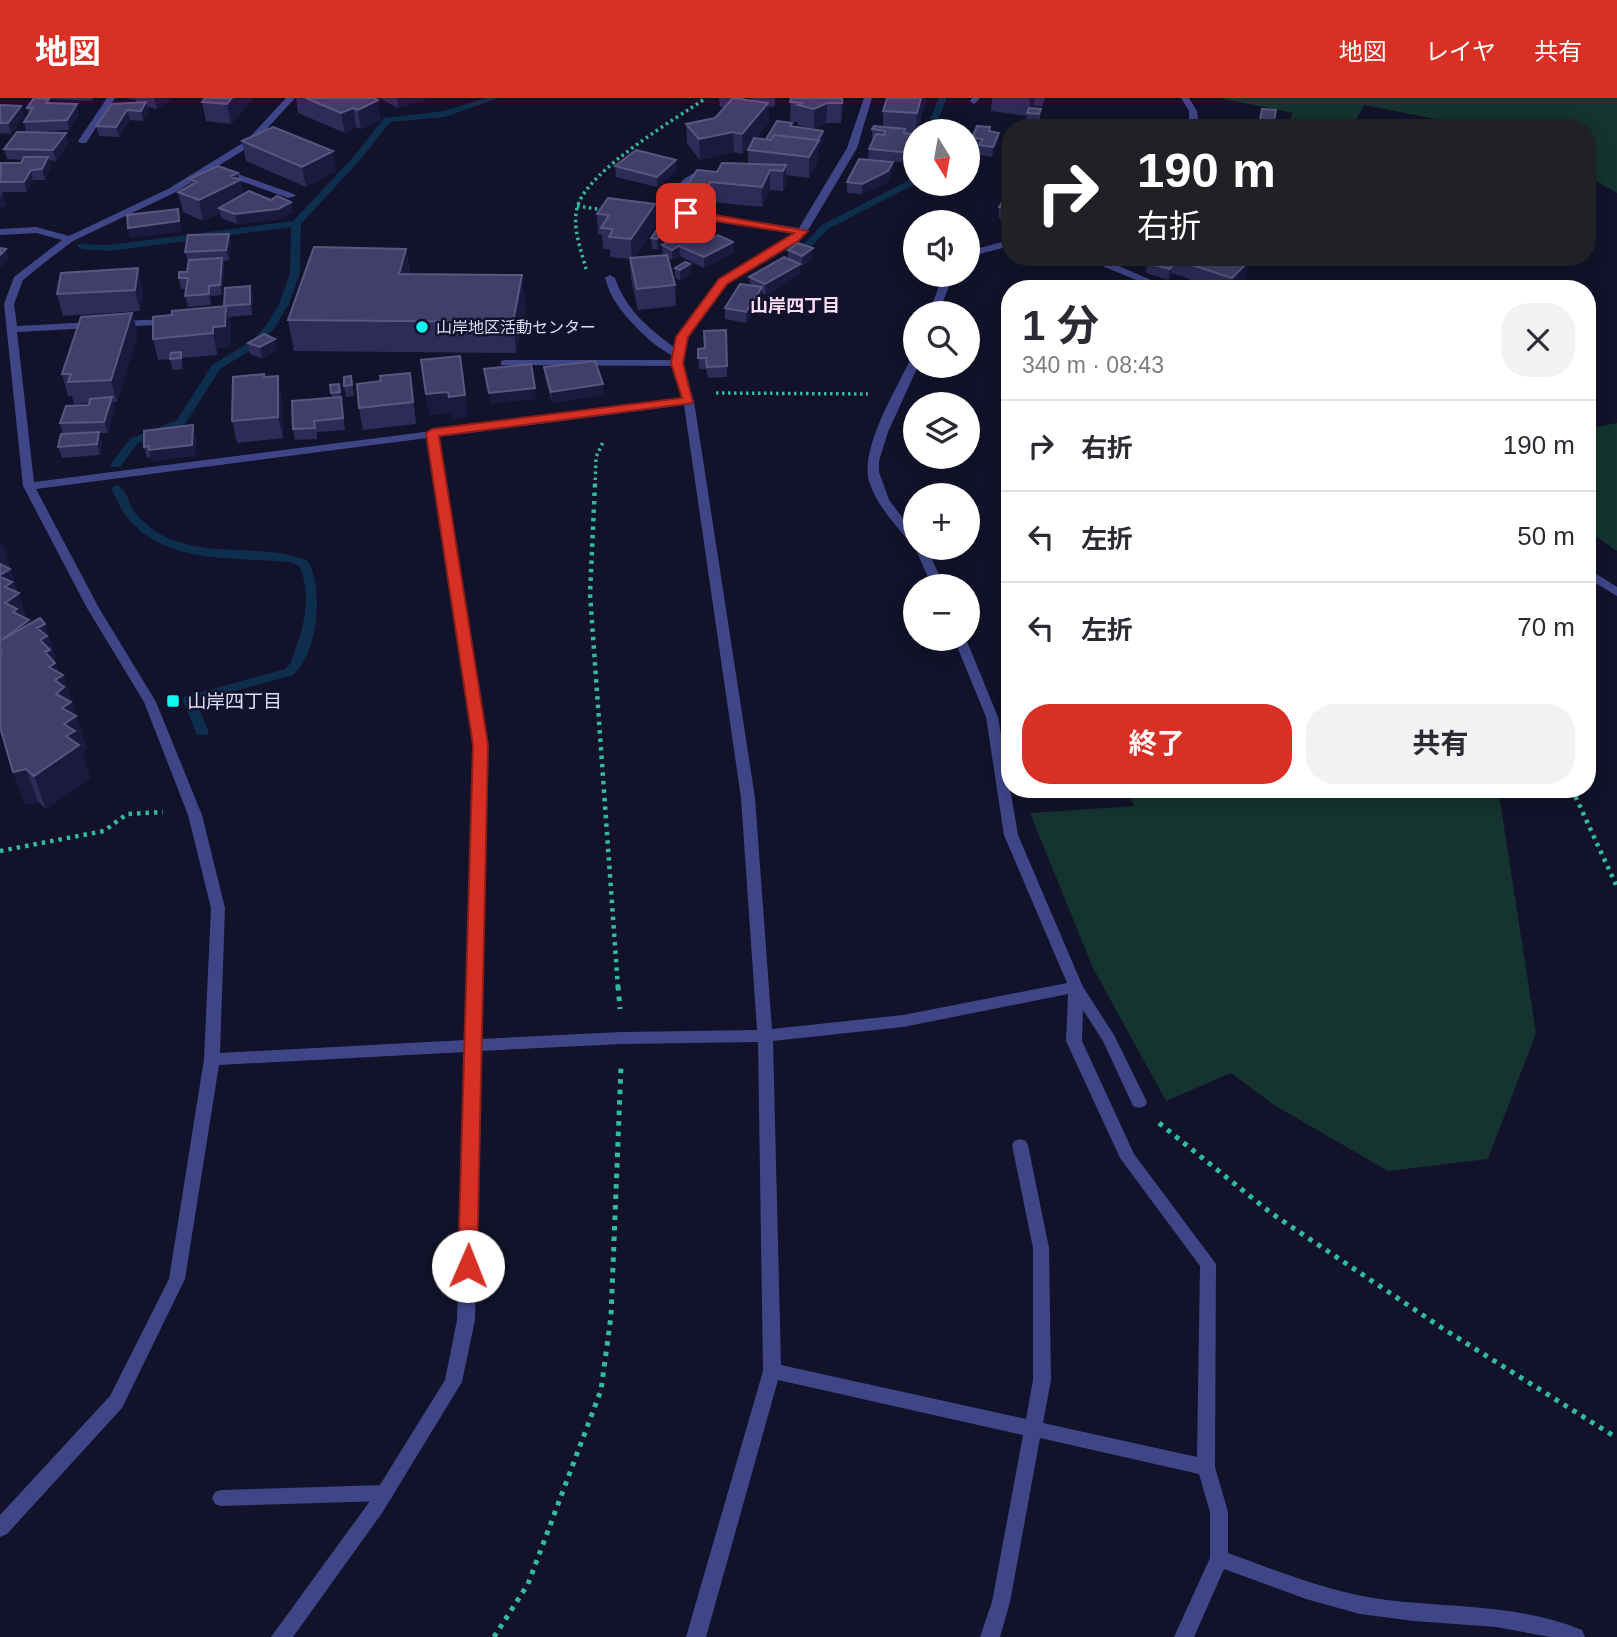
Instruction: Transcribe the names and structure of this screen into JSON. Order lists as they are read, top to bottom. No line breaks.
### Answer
{"districts":["山岸四丁目"],"places":{"other":["山岸地区活動センター"],"transit":["山岸四丁目"]},"north":"bottom","page":{"header":"地図","nav":["地図","レイヤ","共有"],"map_buttons":["+","−"],"turn":["190 m","右折"],"heading":["1 分","340 m · 08:43"],"list":[{"name":"右折","value":"190 m"},{"name":"左折","value":"50 m"},{"name":"左折","value":"70 m"}],"buttons":["終了","共有"]}}
